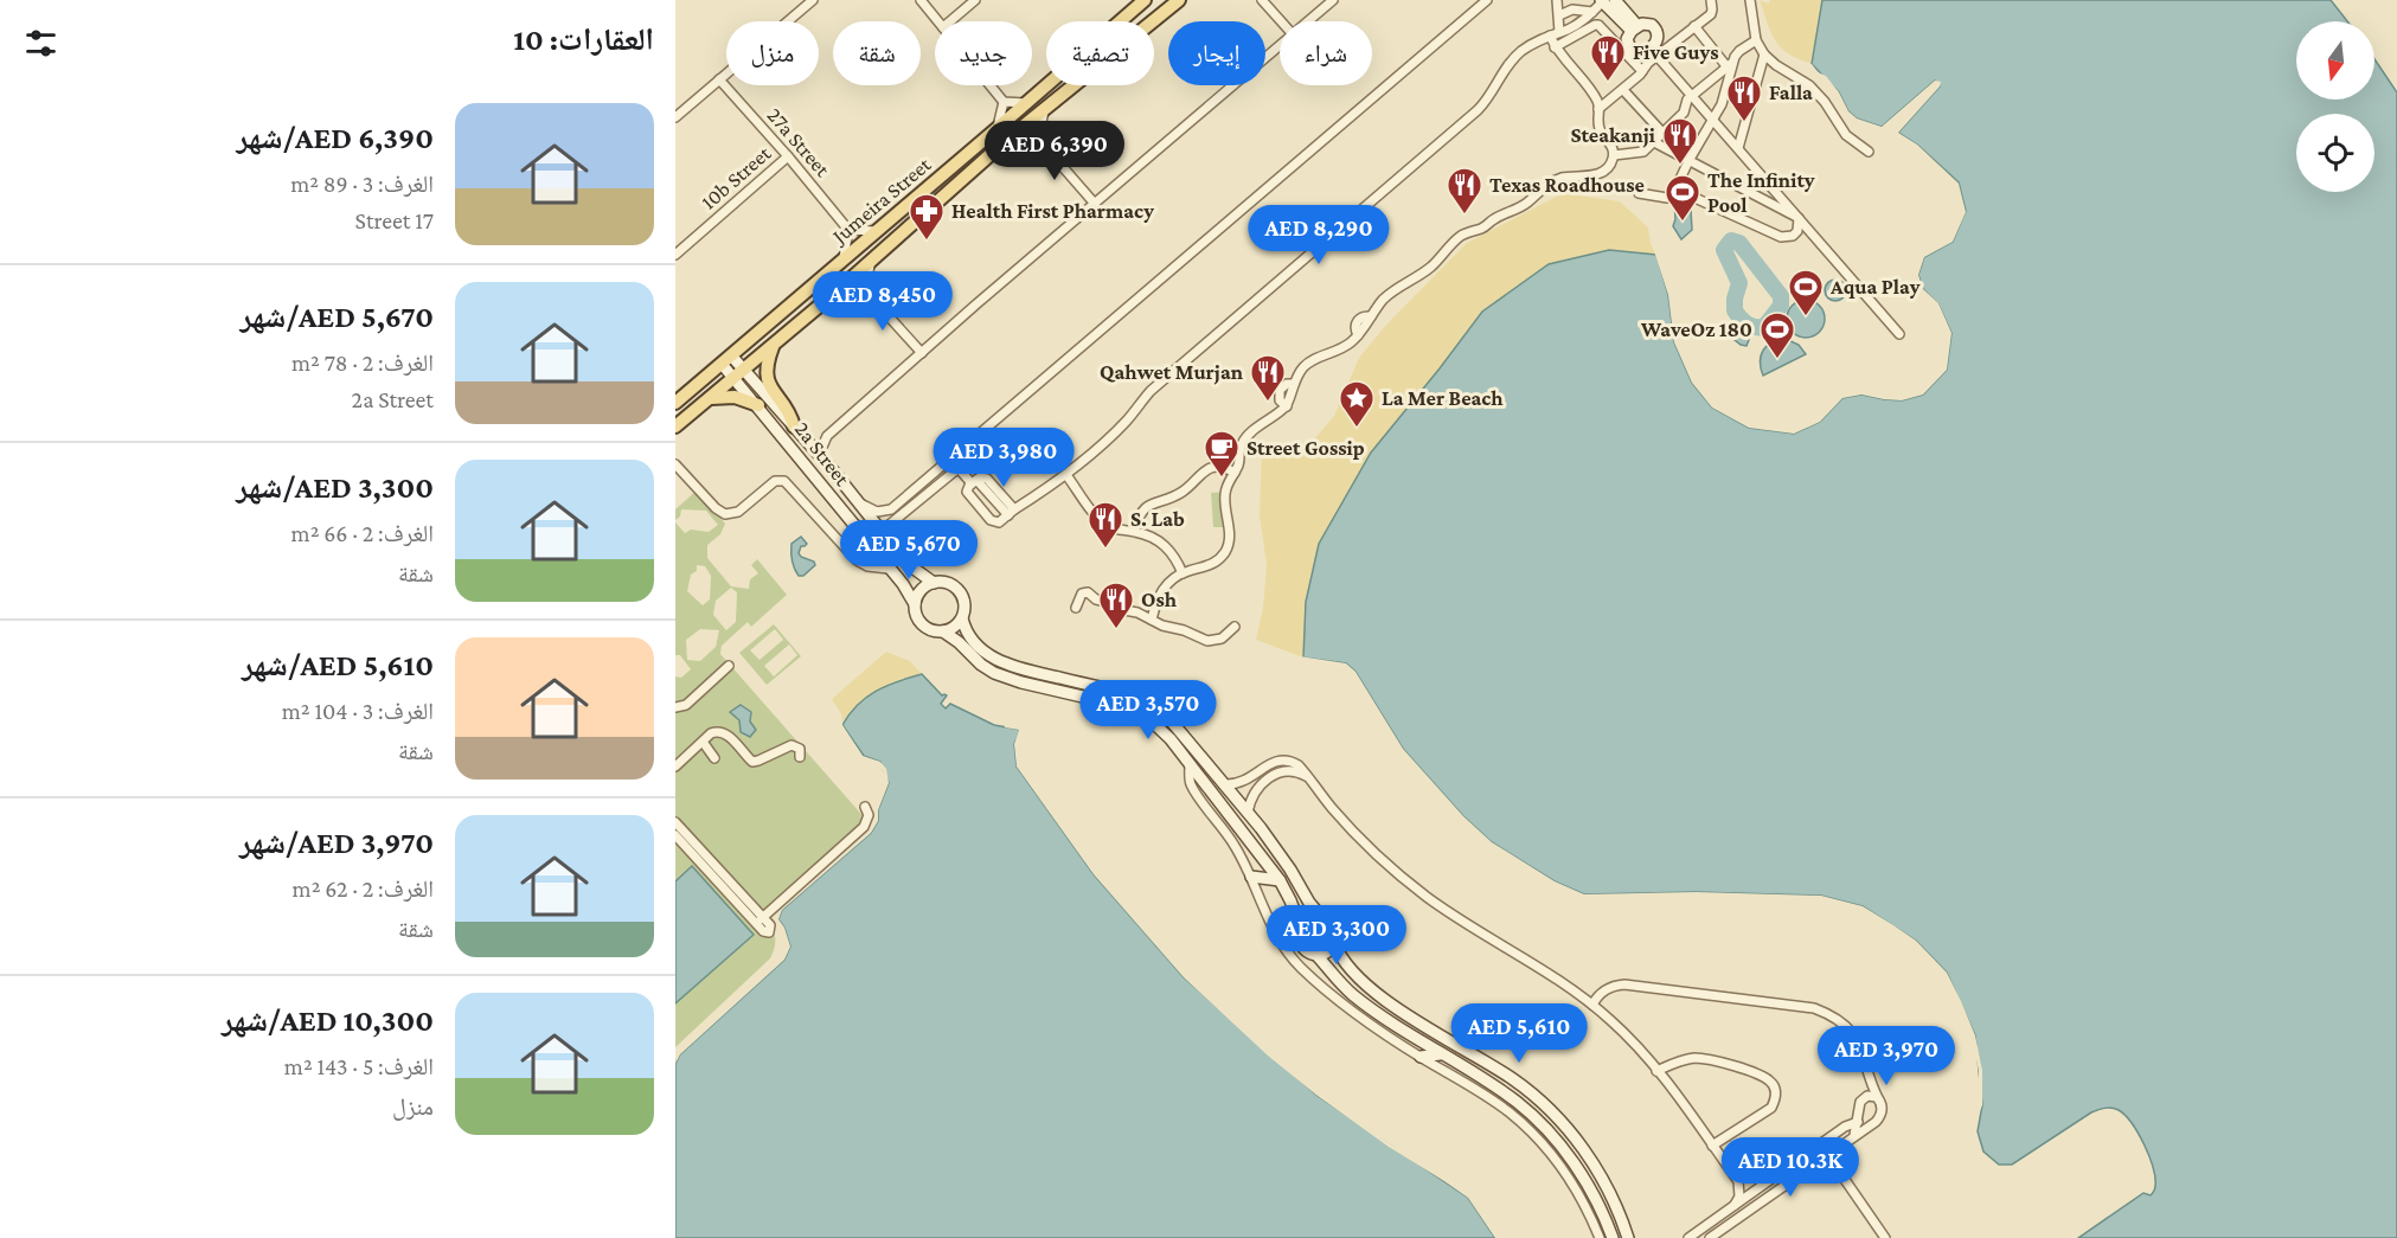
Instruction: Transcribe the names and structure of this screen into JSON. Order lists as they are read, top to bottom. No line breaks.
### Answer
{"streets":{"main road":["Jumeira Street"],"street":["27a Street","10b Street","2a Street"]},"crossings":[["27a Street","10b Street"],["Jumeira Street","2a Street"]],"places":{"restaurant":["Five Guys","Falla","Steakanji","Texas Roadhouse","Qahwet Murjan","S. Lab","Osh"],"sports":["The Infinity Pool","Aqua Play","WaveOz 180"],"pharmacy":["Health First Pharmacy"],"place":["La Mer Beach"],"cafe":["Street Gossip"]},"north":"bottom","page":{"heading":"العقارات: 10","chip":["شراء","إيجار","تصفية","جديد","شقة","منزل"],"list":[{"name":"AED 6,390/شهر","note":"الغرف: 3 · 89 m² · 17 Street"},{"name":"AED 5,670/شهر","note":"الغرف: 2 · 78 m² · 2a Street"},{"name":"AED 3,300/شهر","note":"الغرف: 2 · 66 m² · شقة"},{"name":"AED 5,610/شهر","note":"الغرف: 3 · 104 m² · شقة"},{"name":"AED 3,970/شهر","note":"الغرف: 2 · 62 m² · شقة"},{"name":"AED 10,300/شهر","note":"الغرف: 5 · 143 m² · منزل"}],"price":["AED 6,390","AED 8,290","AED 8,450","AED 3,980","AED 5,670","AED 3,570","AED 3,300","AED 5,610","AED 3,970","AED 10.3K"]}}
